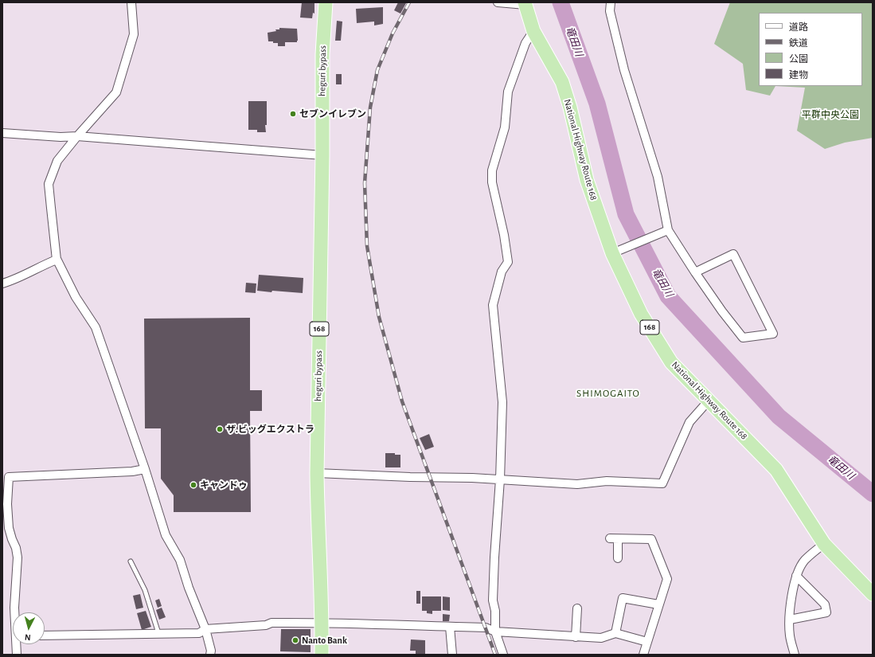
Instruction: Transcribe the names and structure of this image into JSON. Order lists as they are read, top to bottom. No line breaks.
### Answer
{"streets":{"highway":["heguri bypass","National Highway Route 168","168"]},"districts":["SHIMOGAITO"],"water":["竜田川"],"parks":["平群中央公園"],"places":["セブンイレブン","ザ.ビッグエクストラ","キャンドゥ","Nanto Bank"],"legend":["道路","鉄道","公園","建物"],"north":"bottom"}
